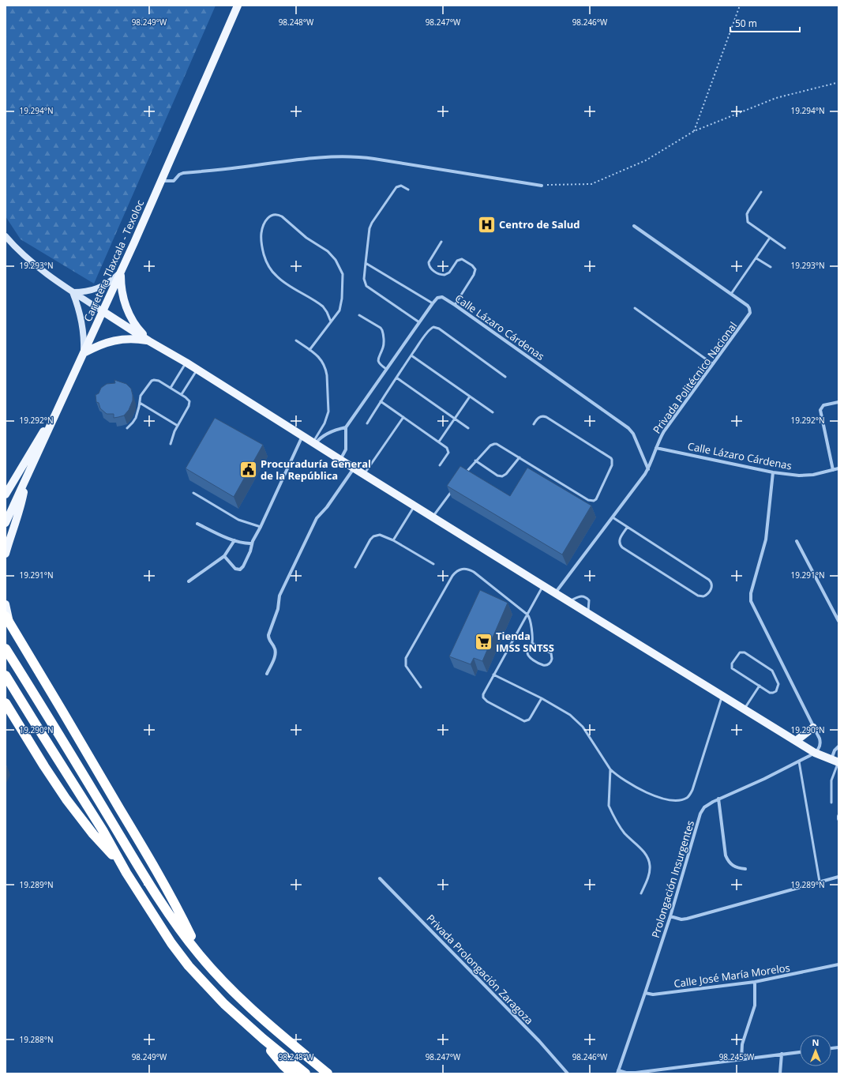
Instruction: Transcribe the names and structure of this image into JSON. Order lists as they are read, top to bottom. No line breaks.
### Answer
{"streets":{"main road":["Carretera Tlaxcala - Texoloc"],"street":["Calle Lázaro Cárdenas","Privada Politécnico Nacional","Prolongación Insurgentes","Privada Prolongación Zaragoza","Calle José María Morelos"]},"crossings":[["Calle Lázaro Cárdenas","Privada Politécnico Nacional"],["Prolongación Insurgentes","Calle José María Morelos"]],"places":{"hospital":["Centro de Salud"],"public building":["Procuraduría General de la República"],"supermarket":["Tienda IMSS SNTSS"]},"scale_bar":"50 m","north":"top","coordinates":["98.249°W","98.248°W","98.247°W","98.246°W","19.294°N","19.293°N","19.292°N","19.291°N","19.290°N","19.289°N","19.288°N","98.245°W"]}
